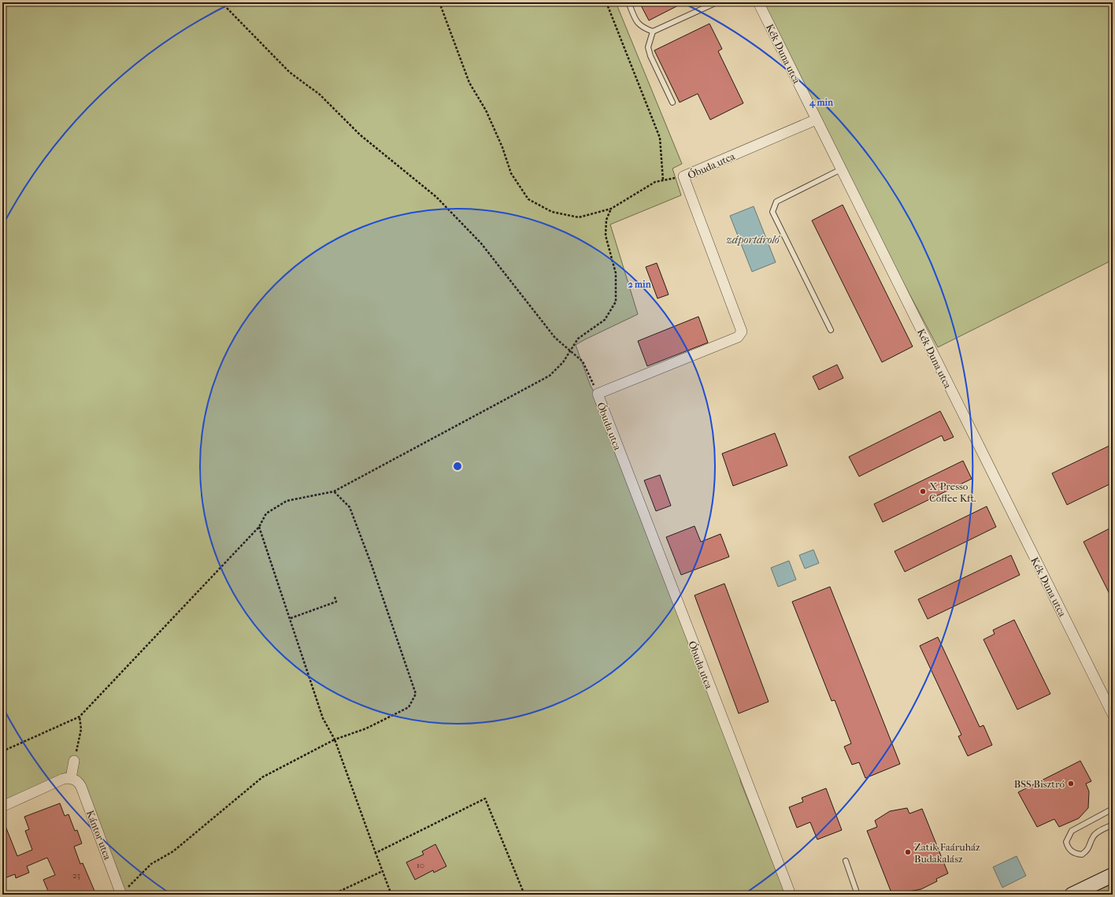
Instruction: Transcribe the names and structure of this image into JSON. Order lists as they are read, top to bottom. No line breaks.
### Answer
{"streets":{"street":["Kék Duna utca","Óbuda utca","Kántor utca"]},"crossings":[["Kék Duna utca","Óbuda utca"]],"water":["záportároló"],"places":["X-Presso Coffee Kft.","BSS Bisztró","Zatik Faáruház Budakalász"],"house_numbers":["10","23"],"rings":["4 min","2 min"]}
